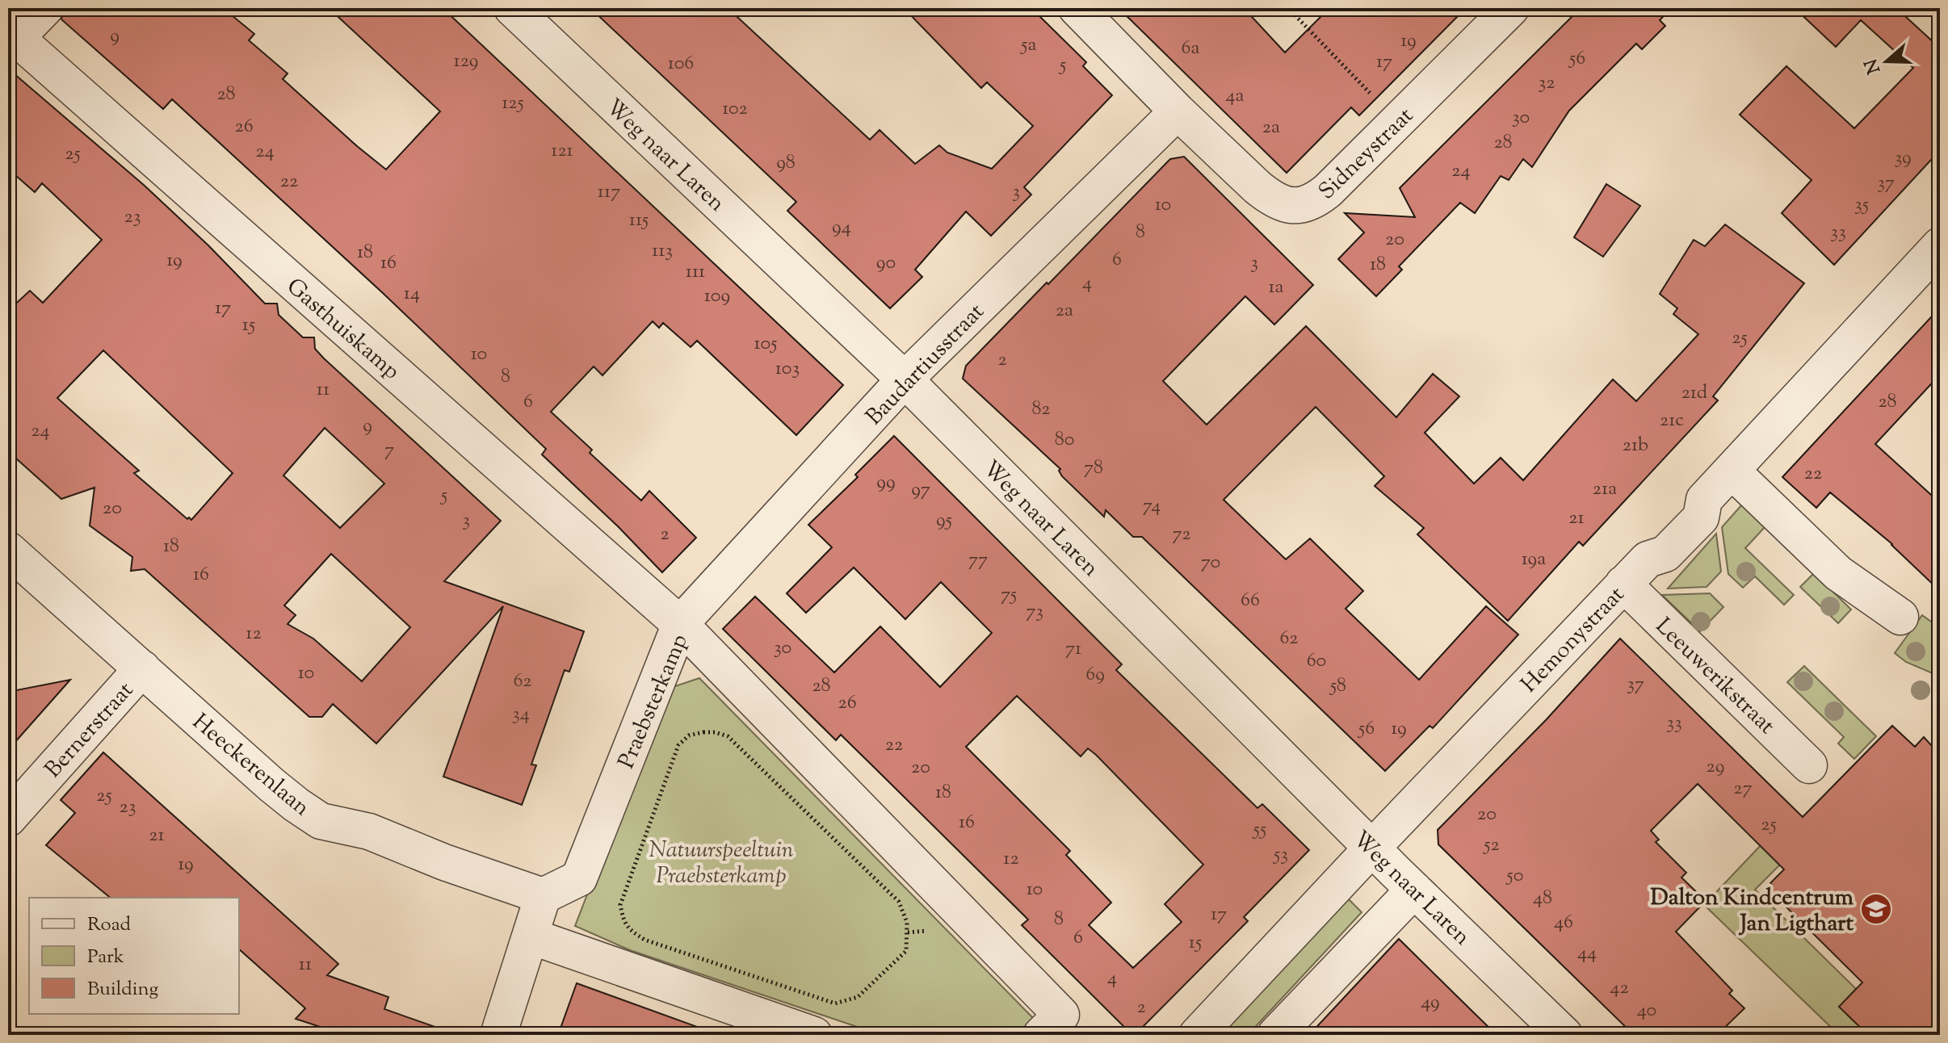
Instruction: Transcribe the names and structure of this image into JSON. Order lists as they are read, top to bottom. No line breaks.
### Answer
{"streets":{"street":["Sidneystraat","Weg naar Laren","Gasthuiskamp","Baudartiusstraat","Hemonystraat","Leeuwerikstraat","Praebsterkamp","Bernerstraat","Heeckerenlaan"]},"crossings":[["Sidneystraat","Baudartiusstraat"],["Weg naar Laren","Baudartiusstraat"],["Weg naar Laren","Hemonystraat"],["Gasthuiskamp","Baudartiusstraat"],["Gasthuiskamp","Praebsterkamp"],["Baudartiusstraat","Praebsterkamp"],["Hemonystraat","Leeuwerikstraat"],["Praebsterkamp","Heeckerenlaan"],["Bernerstraat","Heeckerenlaan"]],"parks":["Natuurspeeltuin Praebsterkamp"],"places":{"school or university":["Dalton Kindcentrum Jan Ligthart"]},"house_numbers":["9","19","5a","6a","56","129","17","106","5","32","28","4a","125","102","30","26","2a","28","121","24","25","39","98","24","22","37","117","3","10","35","23","115","94","8","33","20","113","18","6","19","16","90","3","18","111","4","1a","14","109","17","2a","15","25","105","10","2","103","8","11","21d","6","28","82","21c","9","24","80","21b","7","78","22","99","21a","97","5","74","20","21","3","95","2","72","18","19a","77","70","16","75","66","73","12","62","30","71","60","10","69","62","37","28","58","26","34","33","56","19","22","29","20","27","18","25","23","20","16","25","55","21","52","53","12","19","50","10","48","17","8","46","6","15","44","11","4","42","49","2","40"],"legend":["Road","Park","Building"],"north":"left"}
